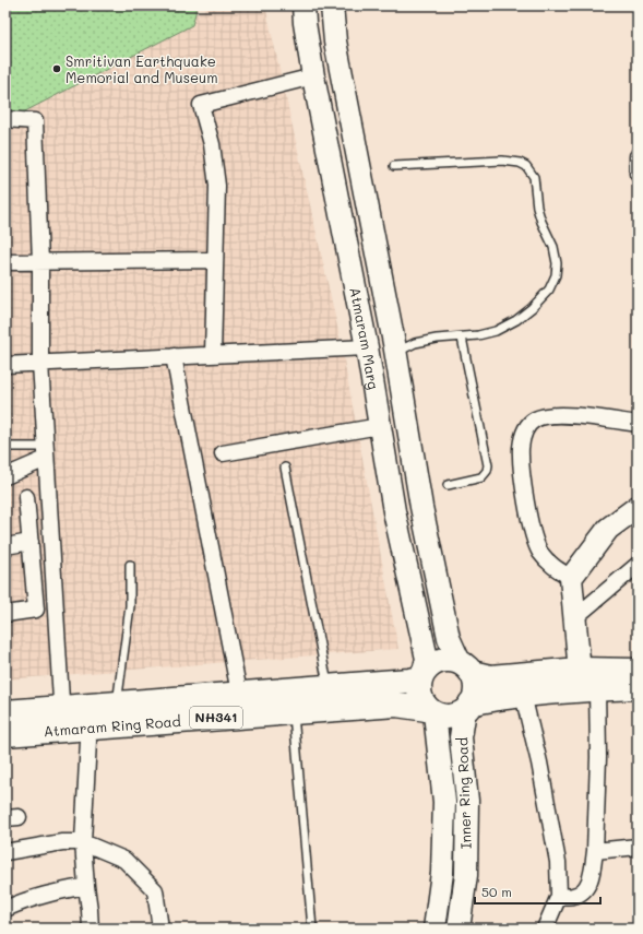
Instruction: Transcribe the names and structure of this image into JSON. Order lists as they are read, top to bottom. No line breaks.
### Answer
{"streets":{"highway":["NH341","Atmaram Ring Road"],"main road":["Atmaram Marg","Inner Ring Road"]},"crossings":[["Atmaram Marg","NH341"],["Atmaram Marg","Atmaram Ring Road"],["Atmaram Marg","Inner Ring Road"],["NH341","Atmaram Ring Road"],["NH341","Inner Ring Road"],["Atmaram Ring Road","Inner Ring Road"]],"places":["Smritivan Earthquake Memorial and Museum"],"scale_bar":"50 m"}
